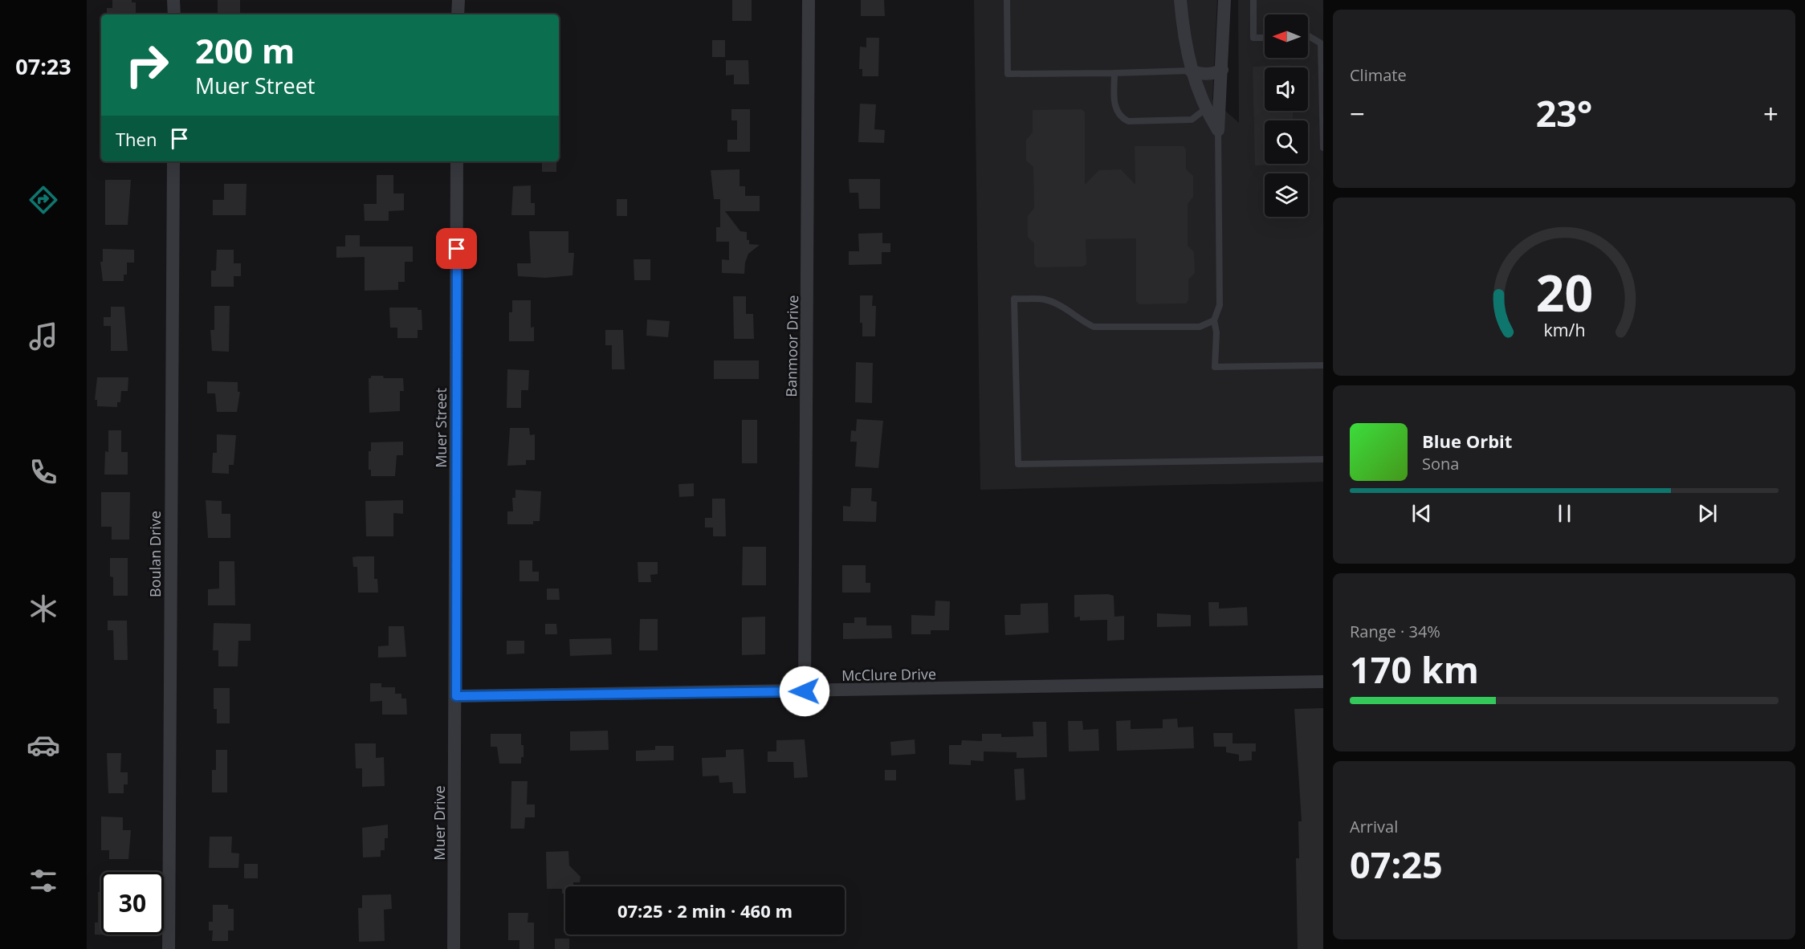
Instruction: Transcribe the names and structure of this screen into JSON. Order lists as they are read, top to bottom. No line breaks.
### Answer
{"streets":{"street":["Banmoor Drive","Muer Street","Boulan Drive","McClure Drive","Muer Drive"]},"crossings":[["Banmoor Drive","McClure Drive"],["Muer Street","McClure Drive"],["Muer Street","Muer Drive"],["McClure Drive","Muer Drive"]],"north":"left","page":{"tabs":"07:23","tile":["Climate",["Range · 34%","170 km"],["Arrival","07:25"]],"turn":["200 m","Muer Street"],"heat":["−","23°","+"],"then":"Then","song":["Blue Orbit","Sona"],"limit":"30","trip":"07:25 · 2 min · 460 m","gauge":["20","km/h"]}}
